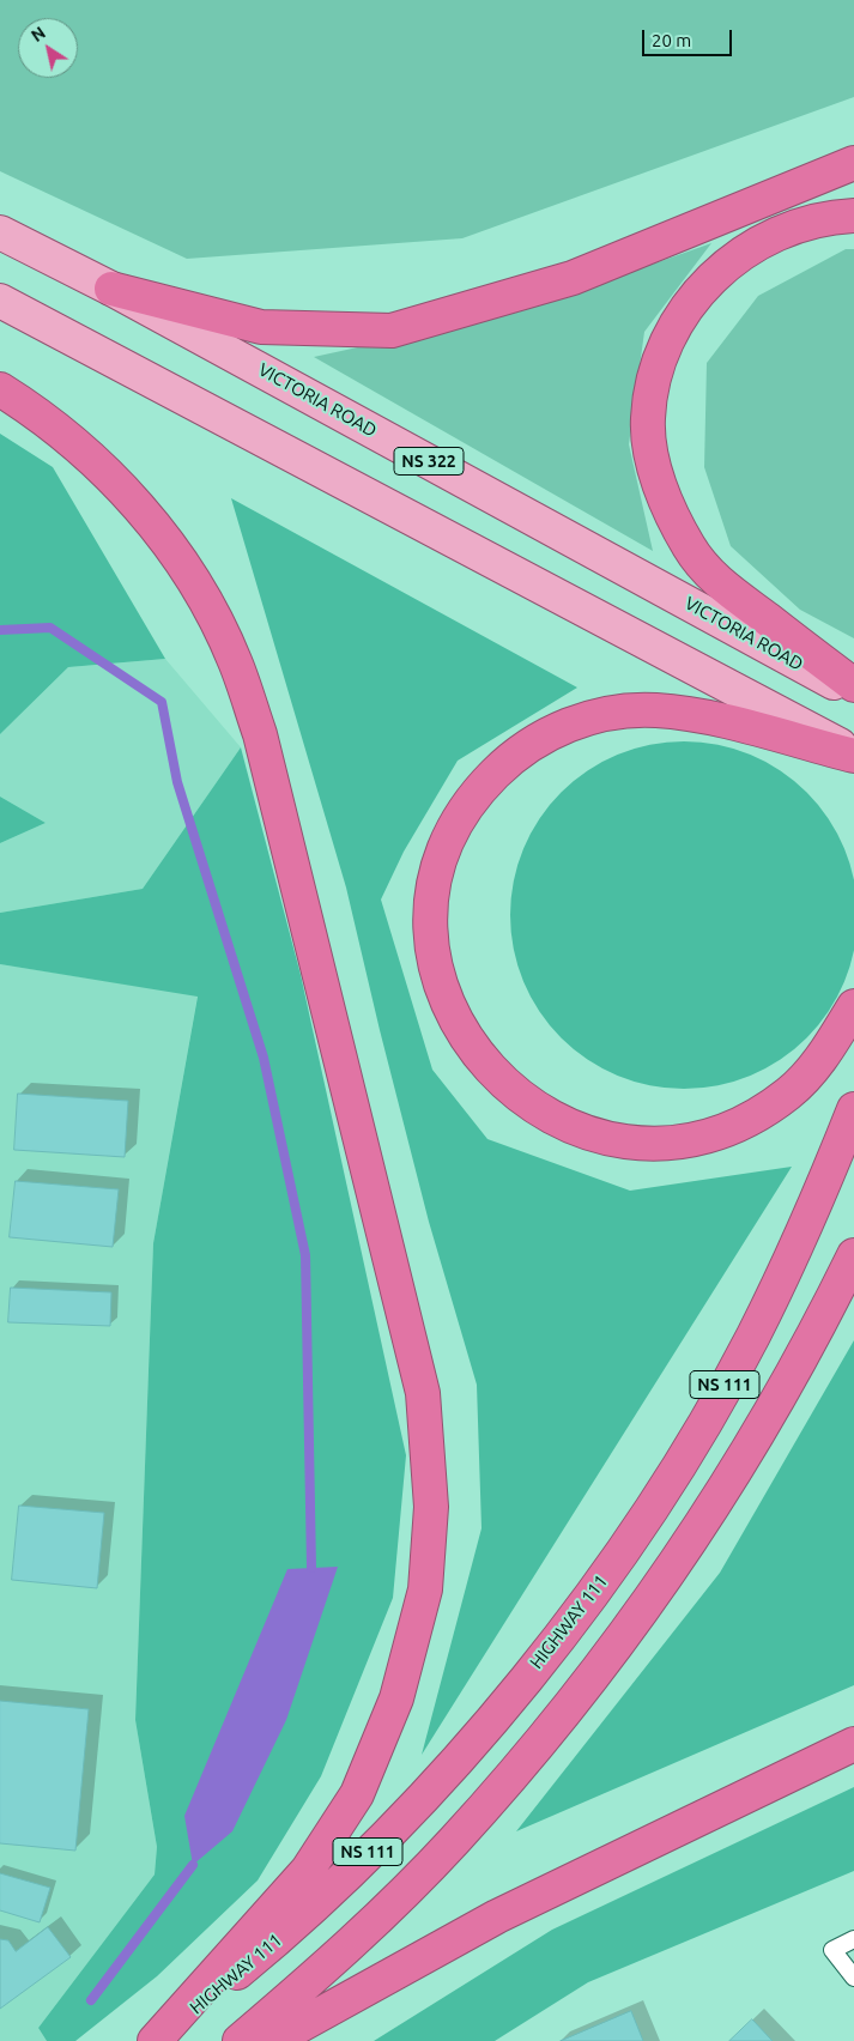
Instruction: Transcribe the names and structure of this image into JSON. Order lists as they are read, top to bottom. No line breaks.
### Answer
{"streets":{"highway":["NS 111","HIGHWAY 111"],"main road":["VICTORIA ROAD","NS 322"]},"scale_bar":"20 m","north":"top left"}
